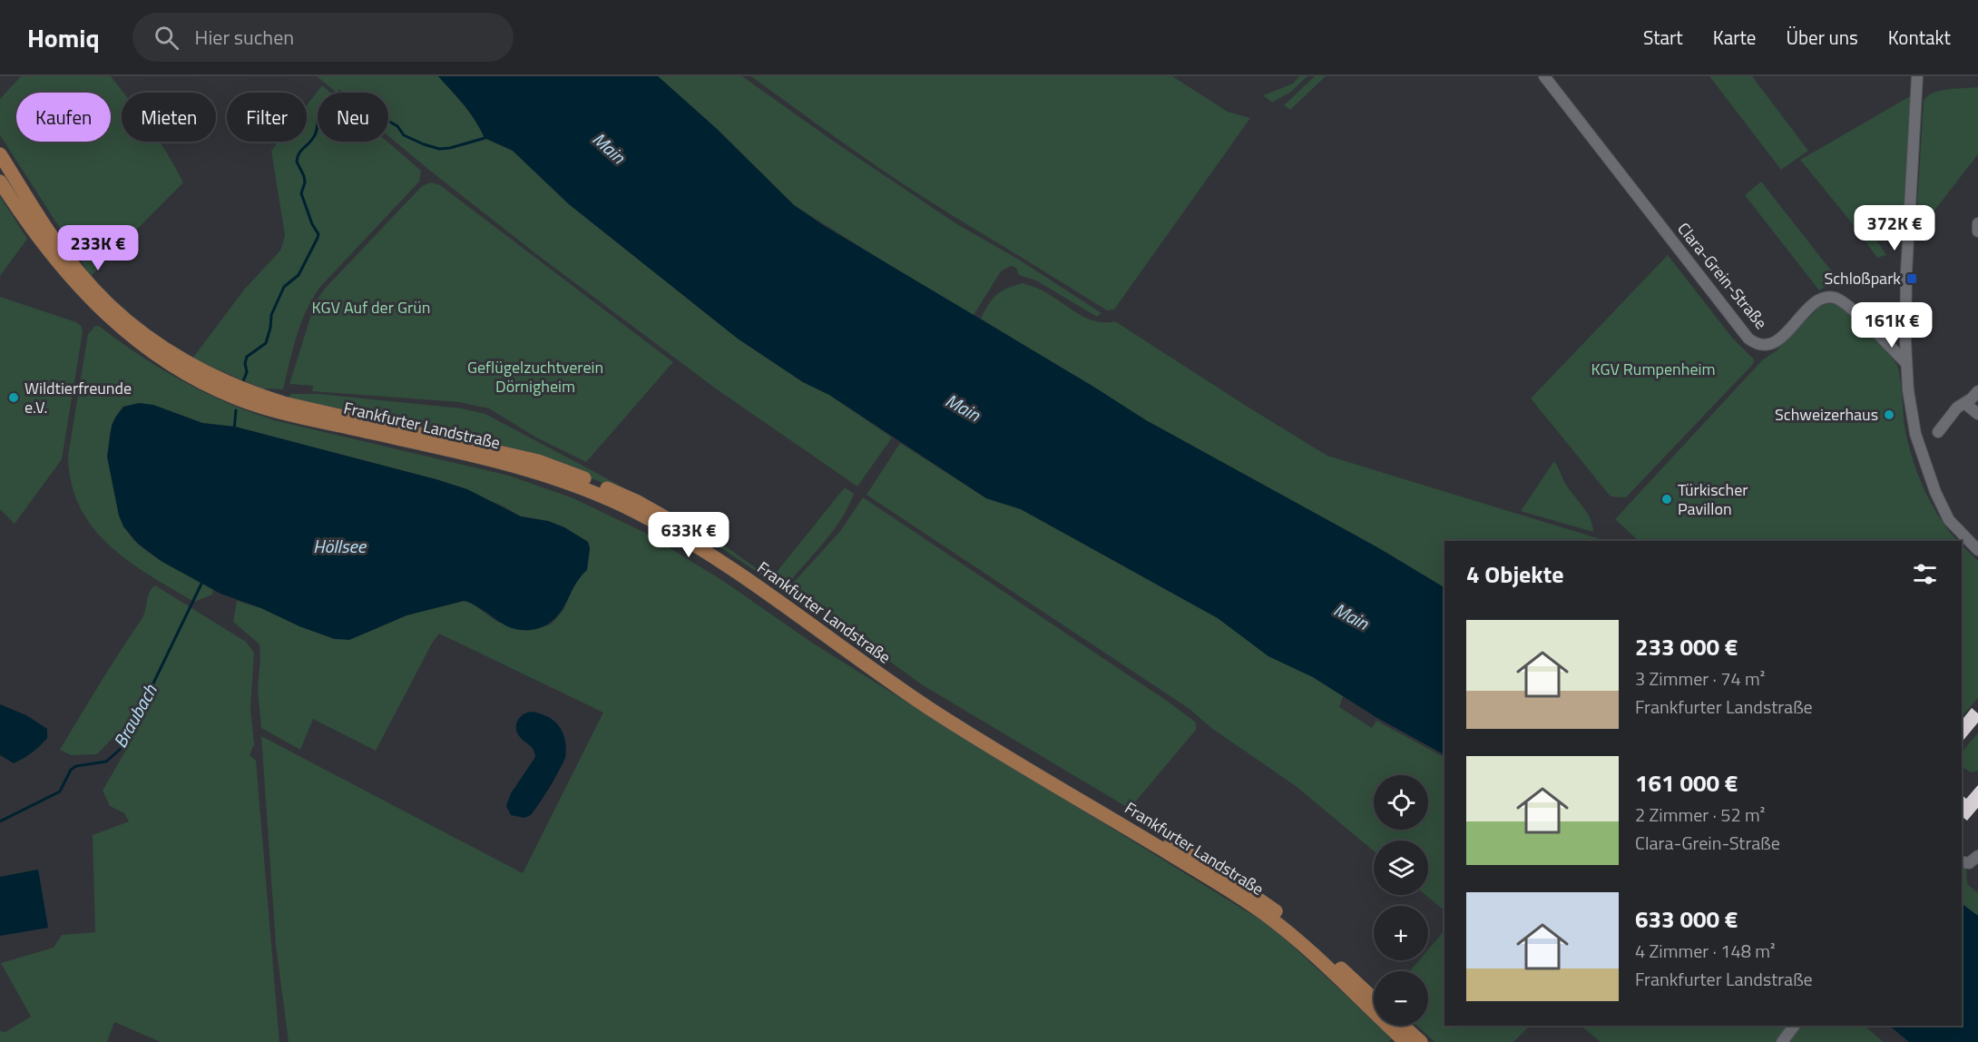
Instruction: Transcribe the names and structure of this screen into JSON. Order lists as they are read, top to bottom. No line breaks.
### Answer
{"streets":{"main road":["Frankfurter Landstraße"],"street":["Clara-Grein-Straße"]},"water":["Main","Höllsee","Braubach"],"parks":["KGV Auf der Grün","Geflügelzuchtverein Dörnigheim","KGV Rumpenheim"],"places":{"transit":["Schloßpark"],"other":["Wildtierfreunde e.V.","Schweizerhaus","Türkischer Pavillon"]},"page":{"header":"Homiq","search":"Hier suchen","nav":["Start","Karte","Über uns","Kontakt"],"chip":["Kaufen","Mieten","Filter","Neu"],"price":["372K €","233K €","161K €","633K €"],"heading":"4 Objekte","list":[{"name":"233 000 €","note":"3 Zimmer · 74 m² · Frankfurter Landstraße"},{"name":"161 000 €","note":"2 Zimmer · 52 m² · Clara-Grein-Straße"},{"name":"633 000 €","note":"4 Zimmer · 148 m² · Frankfurter Landstraße"}],"map_buttons":["+","−"]}}
